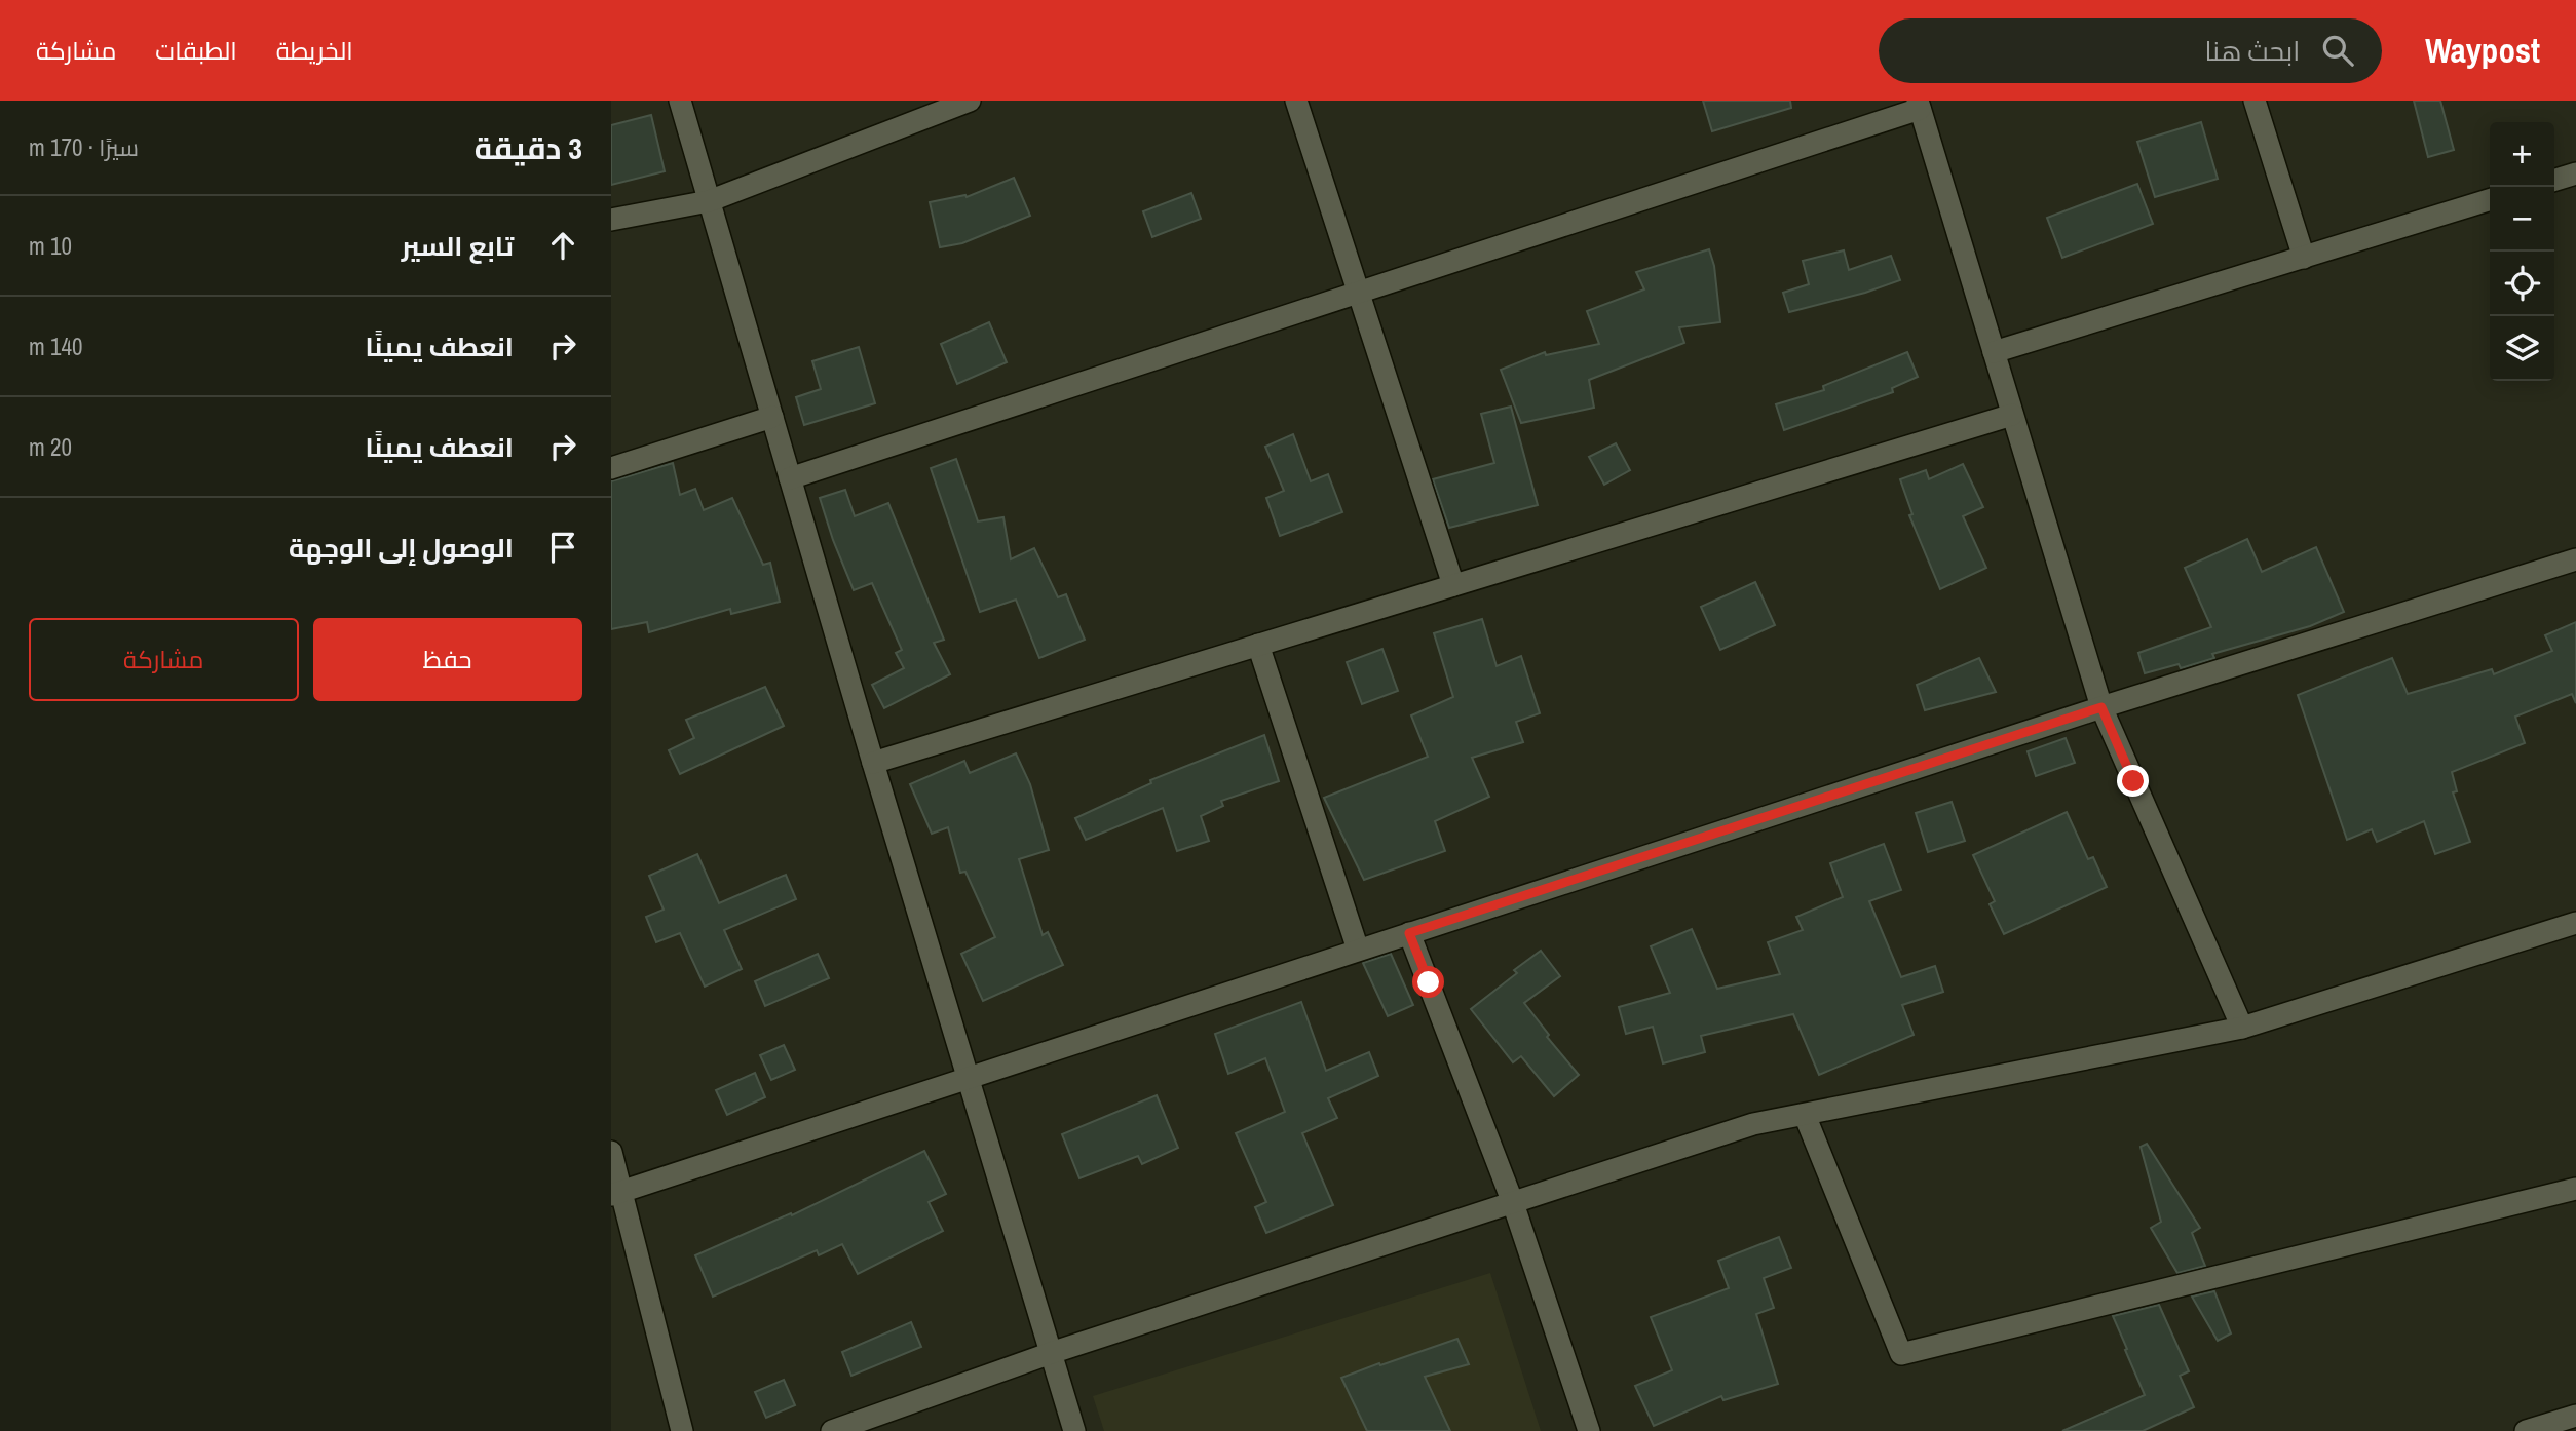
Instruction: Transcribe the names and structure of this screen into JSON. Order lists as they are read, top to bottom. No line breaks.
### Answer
{"page":{"header":"Waypost","search":"ابحث هنا","nav":["الخريطة","الطبقات","مشاركة"],"heading":["3 دقيقة","سيرًا · 170 m"],"map_buttons":["+","−"],"list":[["تابع السير","10 m"],["انعطف يمينًا","140 m"],["انعطف يمينًا","20 m"],"الوصول إلى الوجهة"],"buttons":["حفظ","مشاركة"]}}
